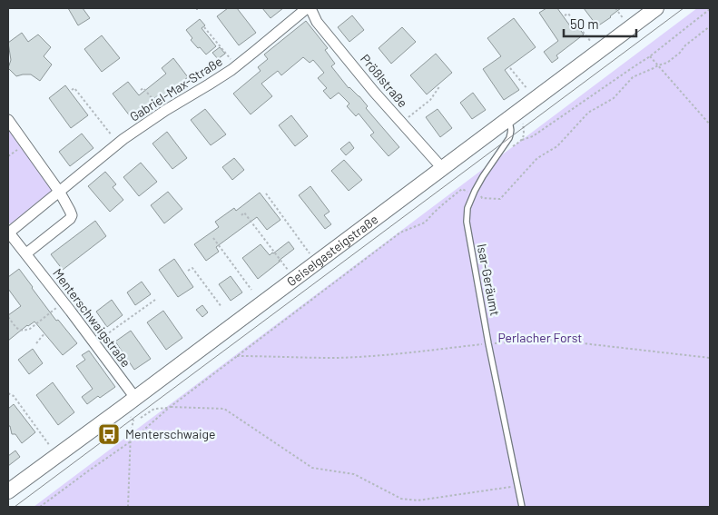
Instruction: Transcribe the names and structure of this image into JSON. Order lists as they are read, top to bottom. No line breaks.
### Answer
{"streets":{"main road":["Geiselgasteigstraße"],"street":["Prößlstraße","Gabriel-Max-Straße","Menterschwaigstraße"],"lane":["Isar-Geräumt"]},"crossings":[["Prößlstraße","Gabriel-Max-Straße"],["Prößlstraße","Geiselgasteigstraße"],["Gabriel-Max-Straße","Menterschwaigstraße"],["Geiselgasteigstraße","Isar-Geräumt"],["Geiselgasteigstraße","Menterschwaigstraße"]],"parks":["Perlacher Forst"],"places":{"bus stop":["Menterschwaige"]},"scale_bar":"50 m"}
